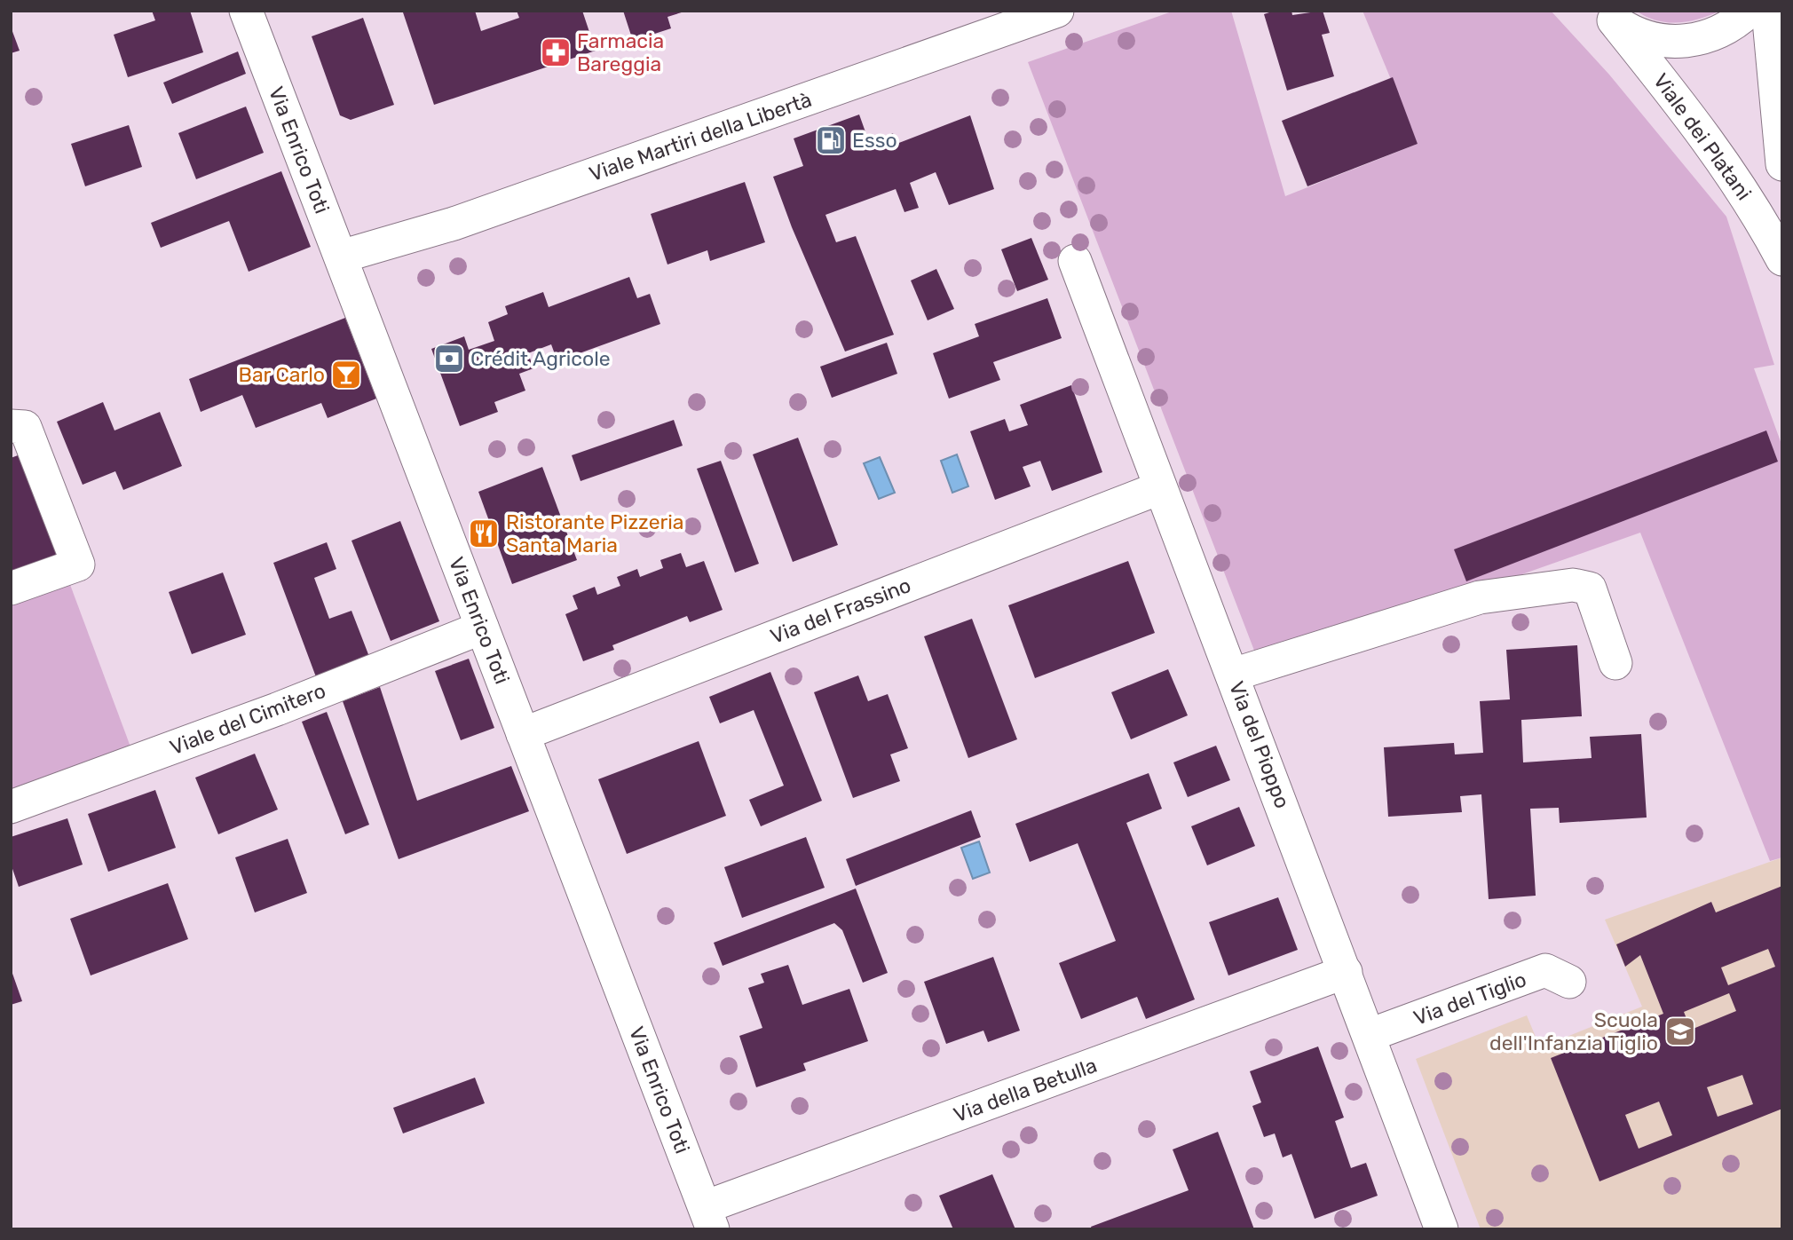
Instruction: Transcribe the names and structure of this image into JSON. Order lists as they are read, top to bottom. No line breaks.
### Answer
{"streets":{"street":["Viale Martiri della Libertà","Viale dei Platani","Via Enrico Toti","Via del Frassino","Viale del Cimitero","Via del Pioppo","Via del Tiglio","Via della Betulla"]},"crossings":[["Viale Martiri della Libertà","Via Enrico Toti"],["Via Enrico Toti","Via del Frassino"],["Via Enrico Toti","Viale del Cimitero"],["Via Enrico Toti","Via della Betulla"],["Via del Frassino","Via del Pioppo"],["Via del Pioppo","Via del Tiglio"],["Via del Pioppo","Via della Betulla"]],"places":{"pharmacy":["Farmacia Bareggia"],"fuel station":["Esso"],"bank":["Crédit Agricole"],"bar":["Bar Carlo"],"restaurant":["Ristorante Pizzeria Santa Maria"],"school or university":["Scuola dell'Infanzia Tiglio"]}}
